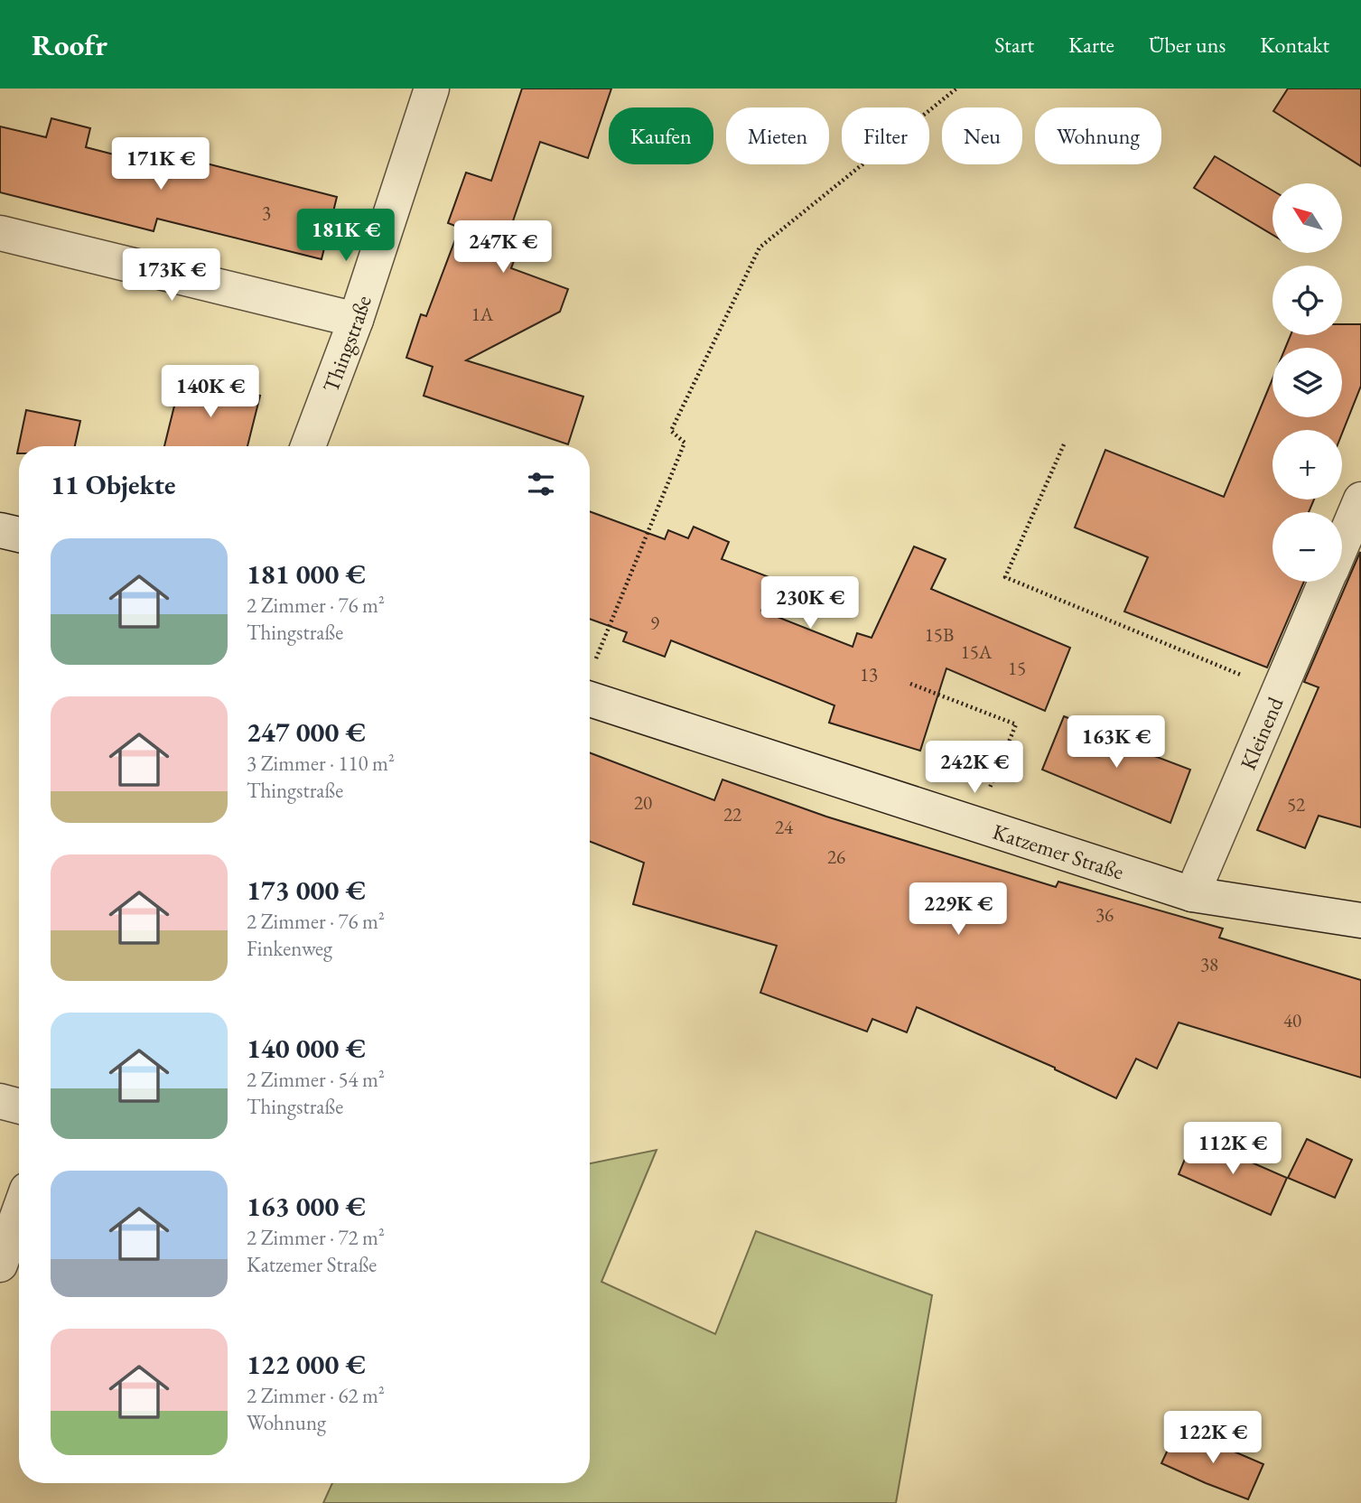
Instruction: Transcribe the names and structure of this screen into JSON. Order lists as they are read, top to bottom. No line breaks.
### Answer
{"streets":{"street":["Thingstraße","Kleinend","Katzemer Straße"]},"crossings":[["Kleinend","Katzemer Straße"]],"house_numbers":["3","1A","9","15B","15A","15","13","20","52","22","24","26","36","38","40"],"north":"top left","page":{"header":"Roofr","nav":["Start","Karte","Über uns","Kontakt"],"chip":["Kaufen","Mieten","Filter","Neu","Wohnung"],"price":["171K €","181K €","247K €","173K €","140K €","230K €","163K €","242K €","229K €","112K €","122K €"],"map_buttons":["+","−"],"heading":"11 Objekte","list":[{"name":"181 000 €","note":"2 Zimmer · 76 m² · Thingstraße"},{"name":"247 000 €","note":"3 Zimmer · 110 m² · Thingstraße"},{"name":"173 000 €","note":"2 Zimmer · 76 m² · Finkenweg"},{"name":"140 000 €","note":"2 Zimmer · 54 m² · Thingstraße"},{"name":"163 000 €","note":"2 Zimmer · 72 m² · Katzemer Straße"},{"name":"122 000 €","note":"2 Zimmer · 62 m² · Wohnung"}]}}
